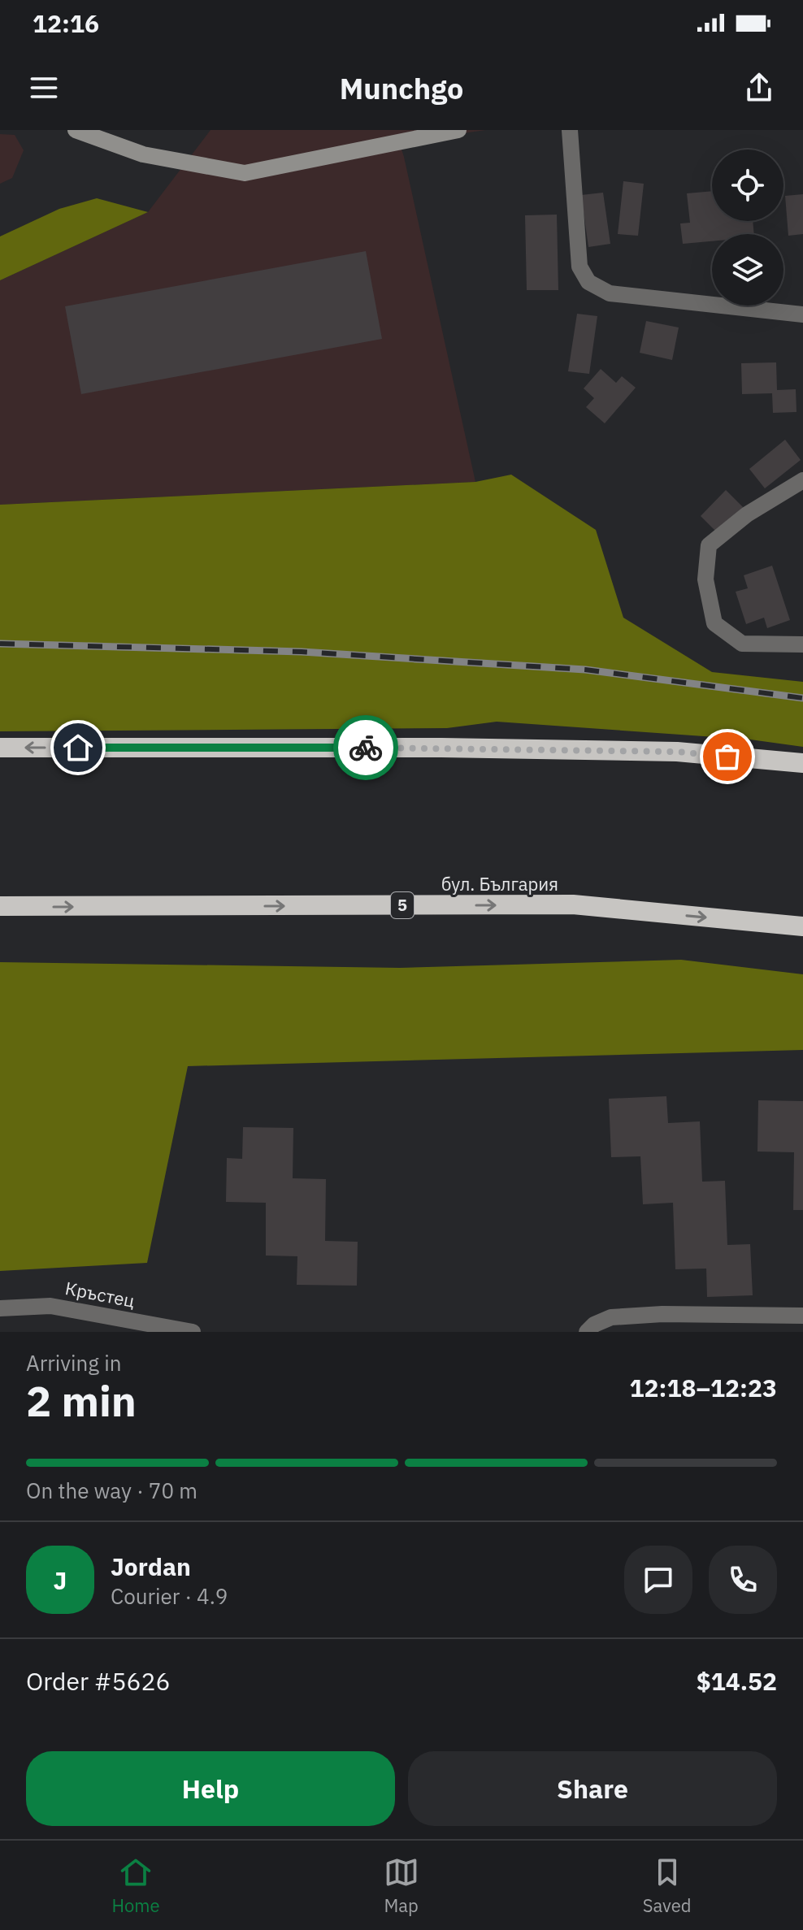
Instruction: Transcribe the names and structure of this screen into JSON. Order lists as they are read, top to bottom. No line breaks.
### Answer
{"streets":{"highway":["бул. България","5"],"street":["Кръстец"]},"page":{"status":"12:16","header":"Munchgo","heading":["2 min","Arriving in","12:18–12:23"],"panel":["Jordan","Courier · 4.9","Order #5626","$14.52"],"bar":"On the way · 70 m","round":"J","buttons":["Help","Share"],"tabs":["Home","Map","Saved"]}}
